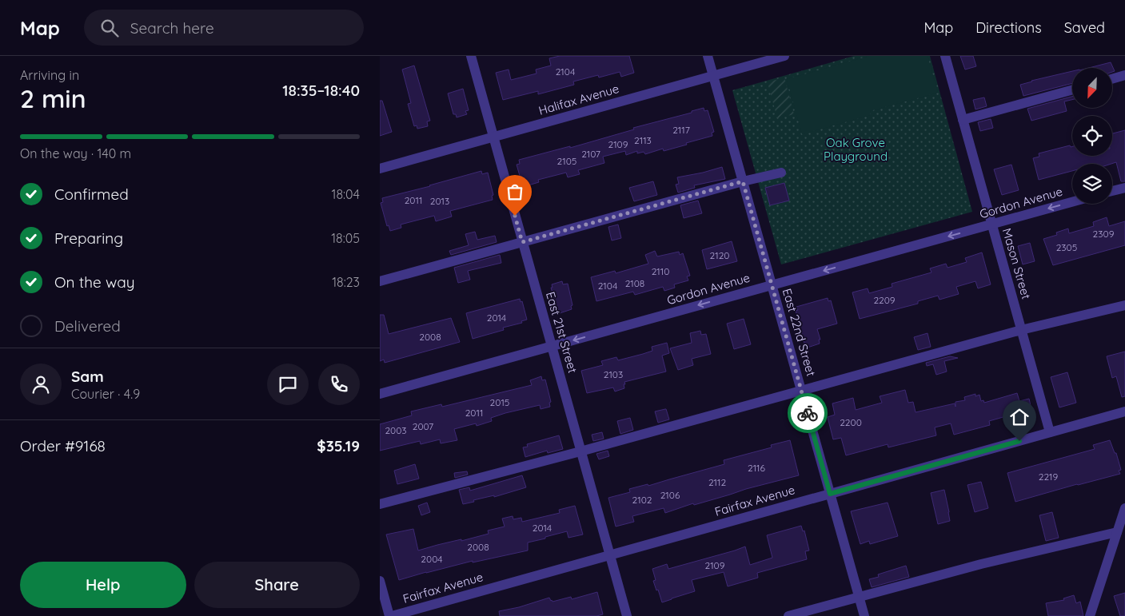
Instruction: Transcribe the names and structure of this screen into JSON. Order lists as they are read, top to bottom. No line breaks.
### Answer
{"streets":{"street":["Halifax Avenue","Gordon Avenue","Mason Street","East 21st Street","East 22nd Street","Fairfax Avenue"]},"crossings":[["Halifax Avenue","East 21st Street"],["Halifax Avenue","East 22nd Street"],["Gordon Avenue","Mason Street"],["Gordon Avenue","East 21st Street"],["Gordon Avenue","East 22nd Street"],["Mason Street","Fairfax Avenue"],["East 21st Street","Fairfax Avenue"],["East 22nd Street","Fairfax Avenue"]],"one_way":["Gordon Avenue"],"parks":["Oak Grove Playground"],"house_numbers":["2104","2117","2113","2109","2107","2105","2011","2013","2309","2305","2120","2110","2108","2104","2209","2014","2008","2103","2015","2011","2200","2007","2003","2116","2219","2112","2106","2102","2014","2008","2004","2109"],"north":"bottom left","page":{"header":"Map","search":"Search here","nav":["Map","Directions","Saved"],"heading":["2 min","Arriving in","18:35–18:40"],"panel":["Sam","Courier · 4.9","Order #9168","$35.19"],"bar":"On the way · 140 m","list":[["Confirmed","18:04"],["Preparing","18:05"],["On the way","18:23"],"Delivered"],"buttons":["Help","Share"]}}
